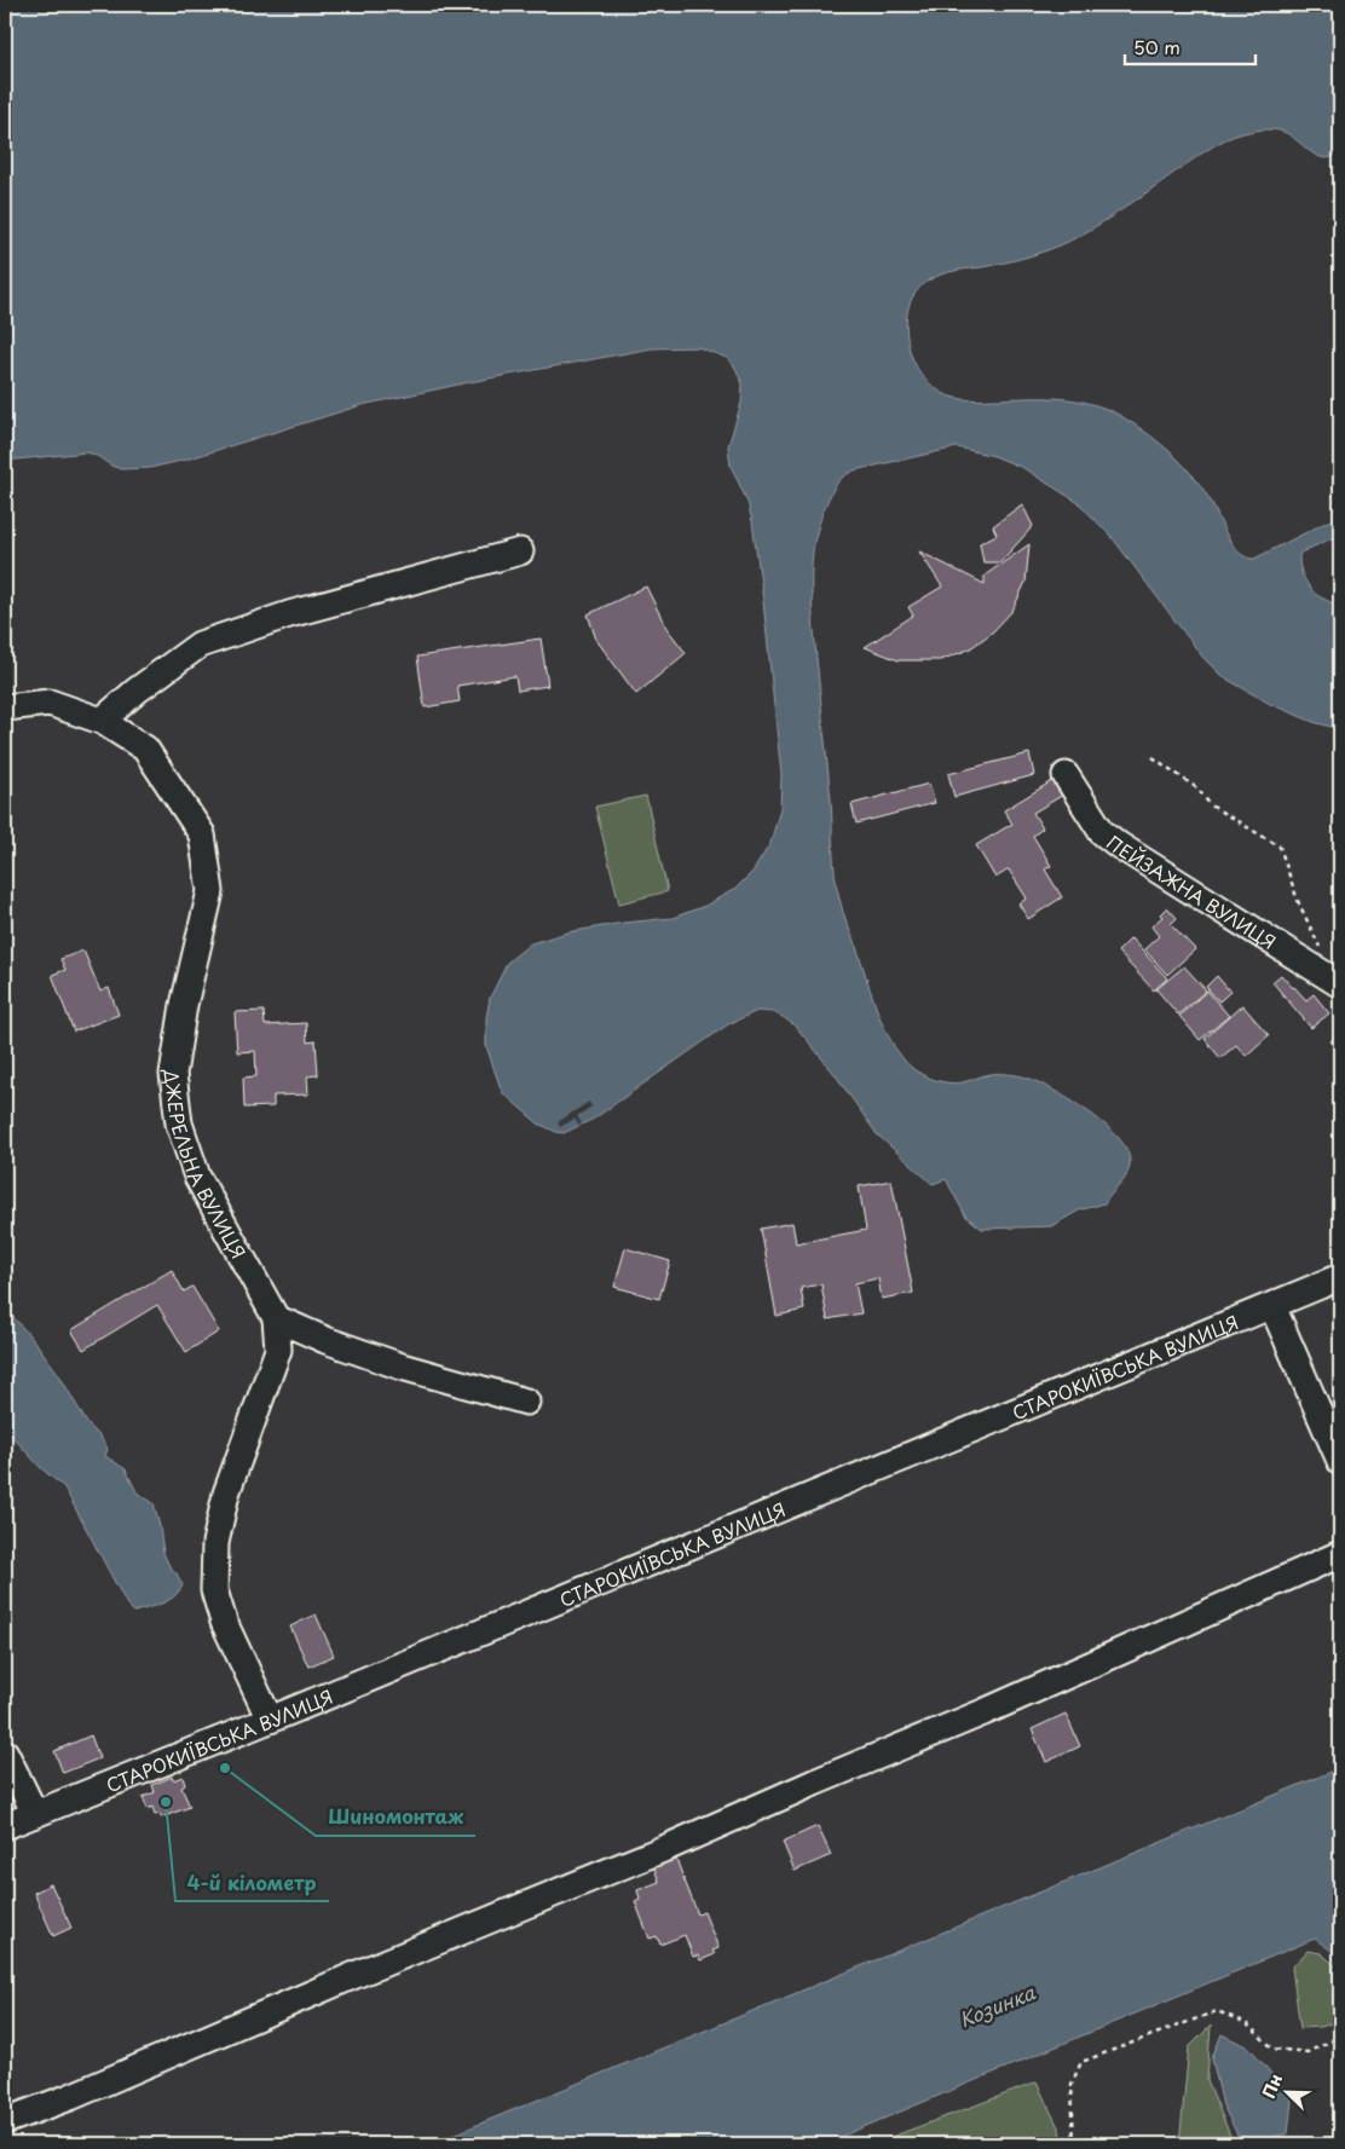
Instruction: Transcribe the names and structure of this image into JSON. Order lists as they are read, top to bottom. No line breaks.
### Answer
{"streets":{"street":["ПЕЙЗАЖНА ВУЛИЦЯ","ДЖЕРЕЛЬНА ВУЛИЦЯ","СТАРОКИЇВСЬКА ВУЛИЦЯ"]},"crossings":[["ДЖЕРЕЛЬНА ВУЛИЦЯ","СТАРОКИЇВСЬКА ВУЛИЦЯ"]],"water":["Козинка"],"places":["Шиномонтаж","4-й кілометр"],"scale_bar":"50 m","north":"top left"}
